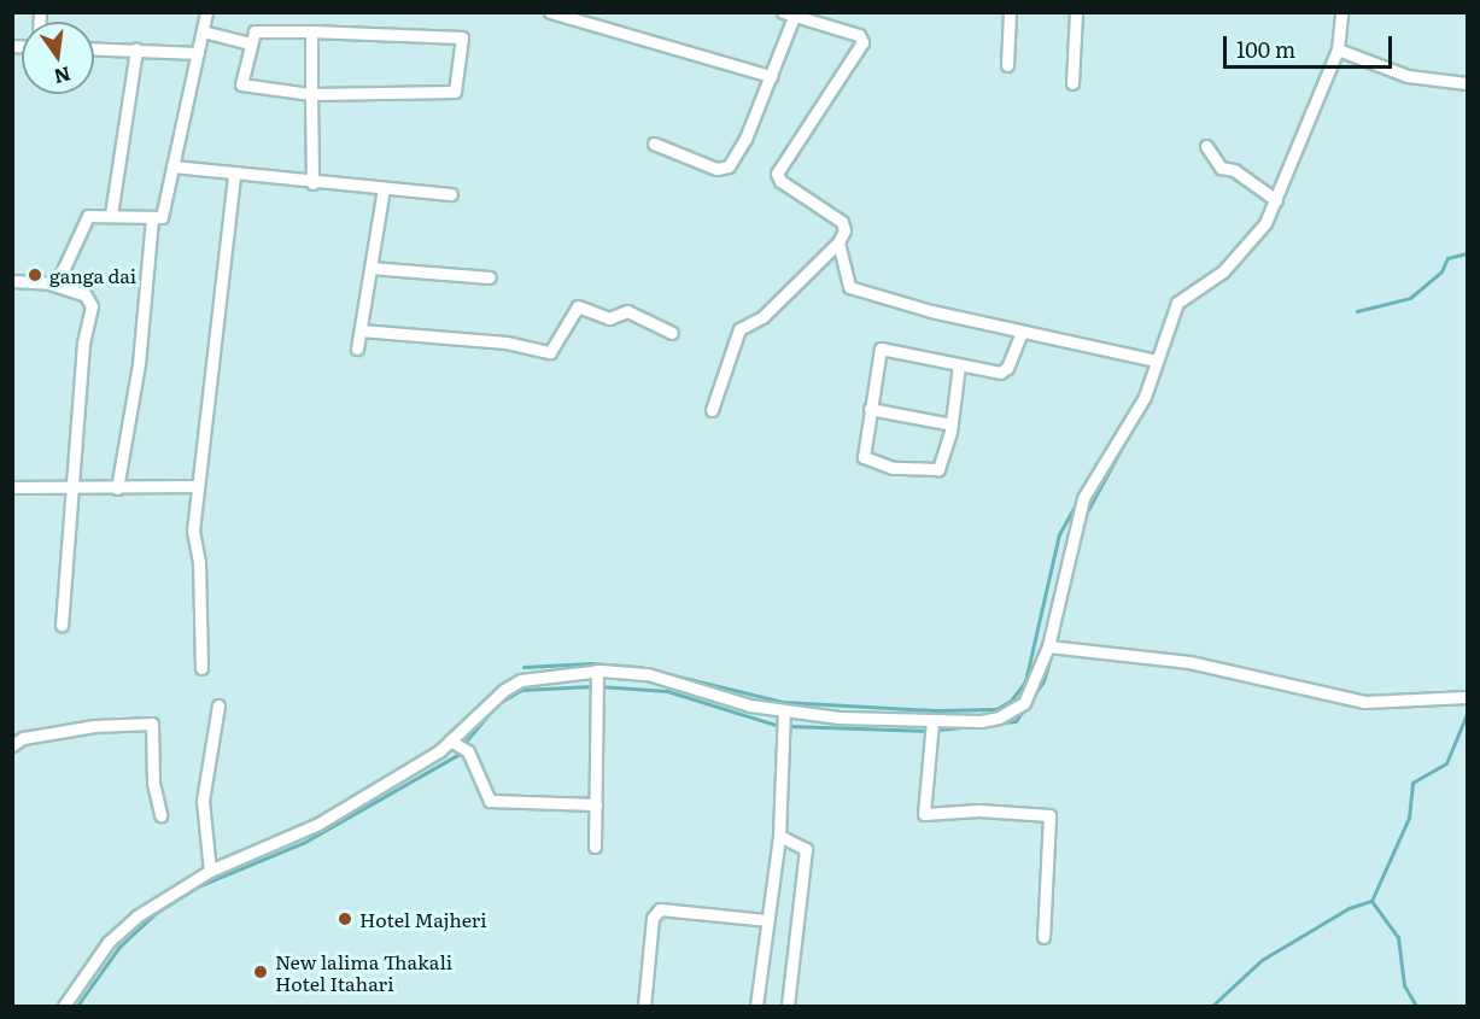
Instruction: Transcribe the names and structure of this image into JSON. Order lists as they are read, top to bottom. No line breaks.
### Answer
{"places":["ganga dai","Hotel Majheri","New lalima Thakali Hotel Itahari"],"scale_bar":"100 m","north":"bottom"}
